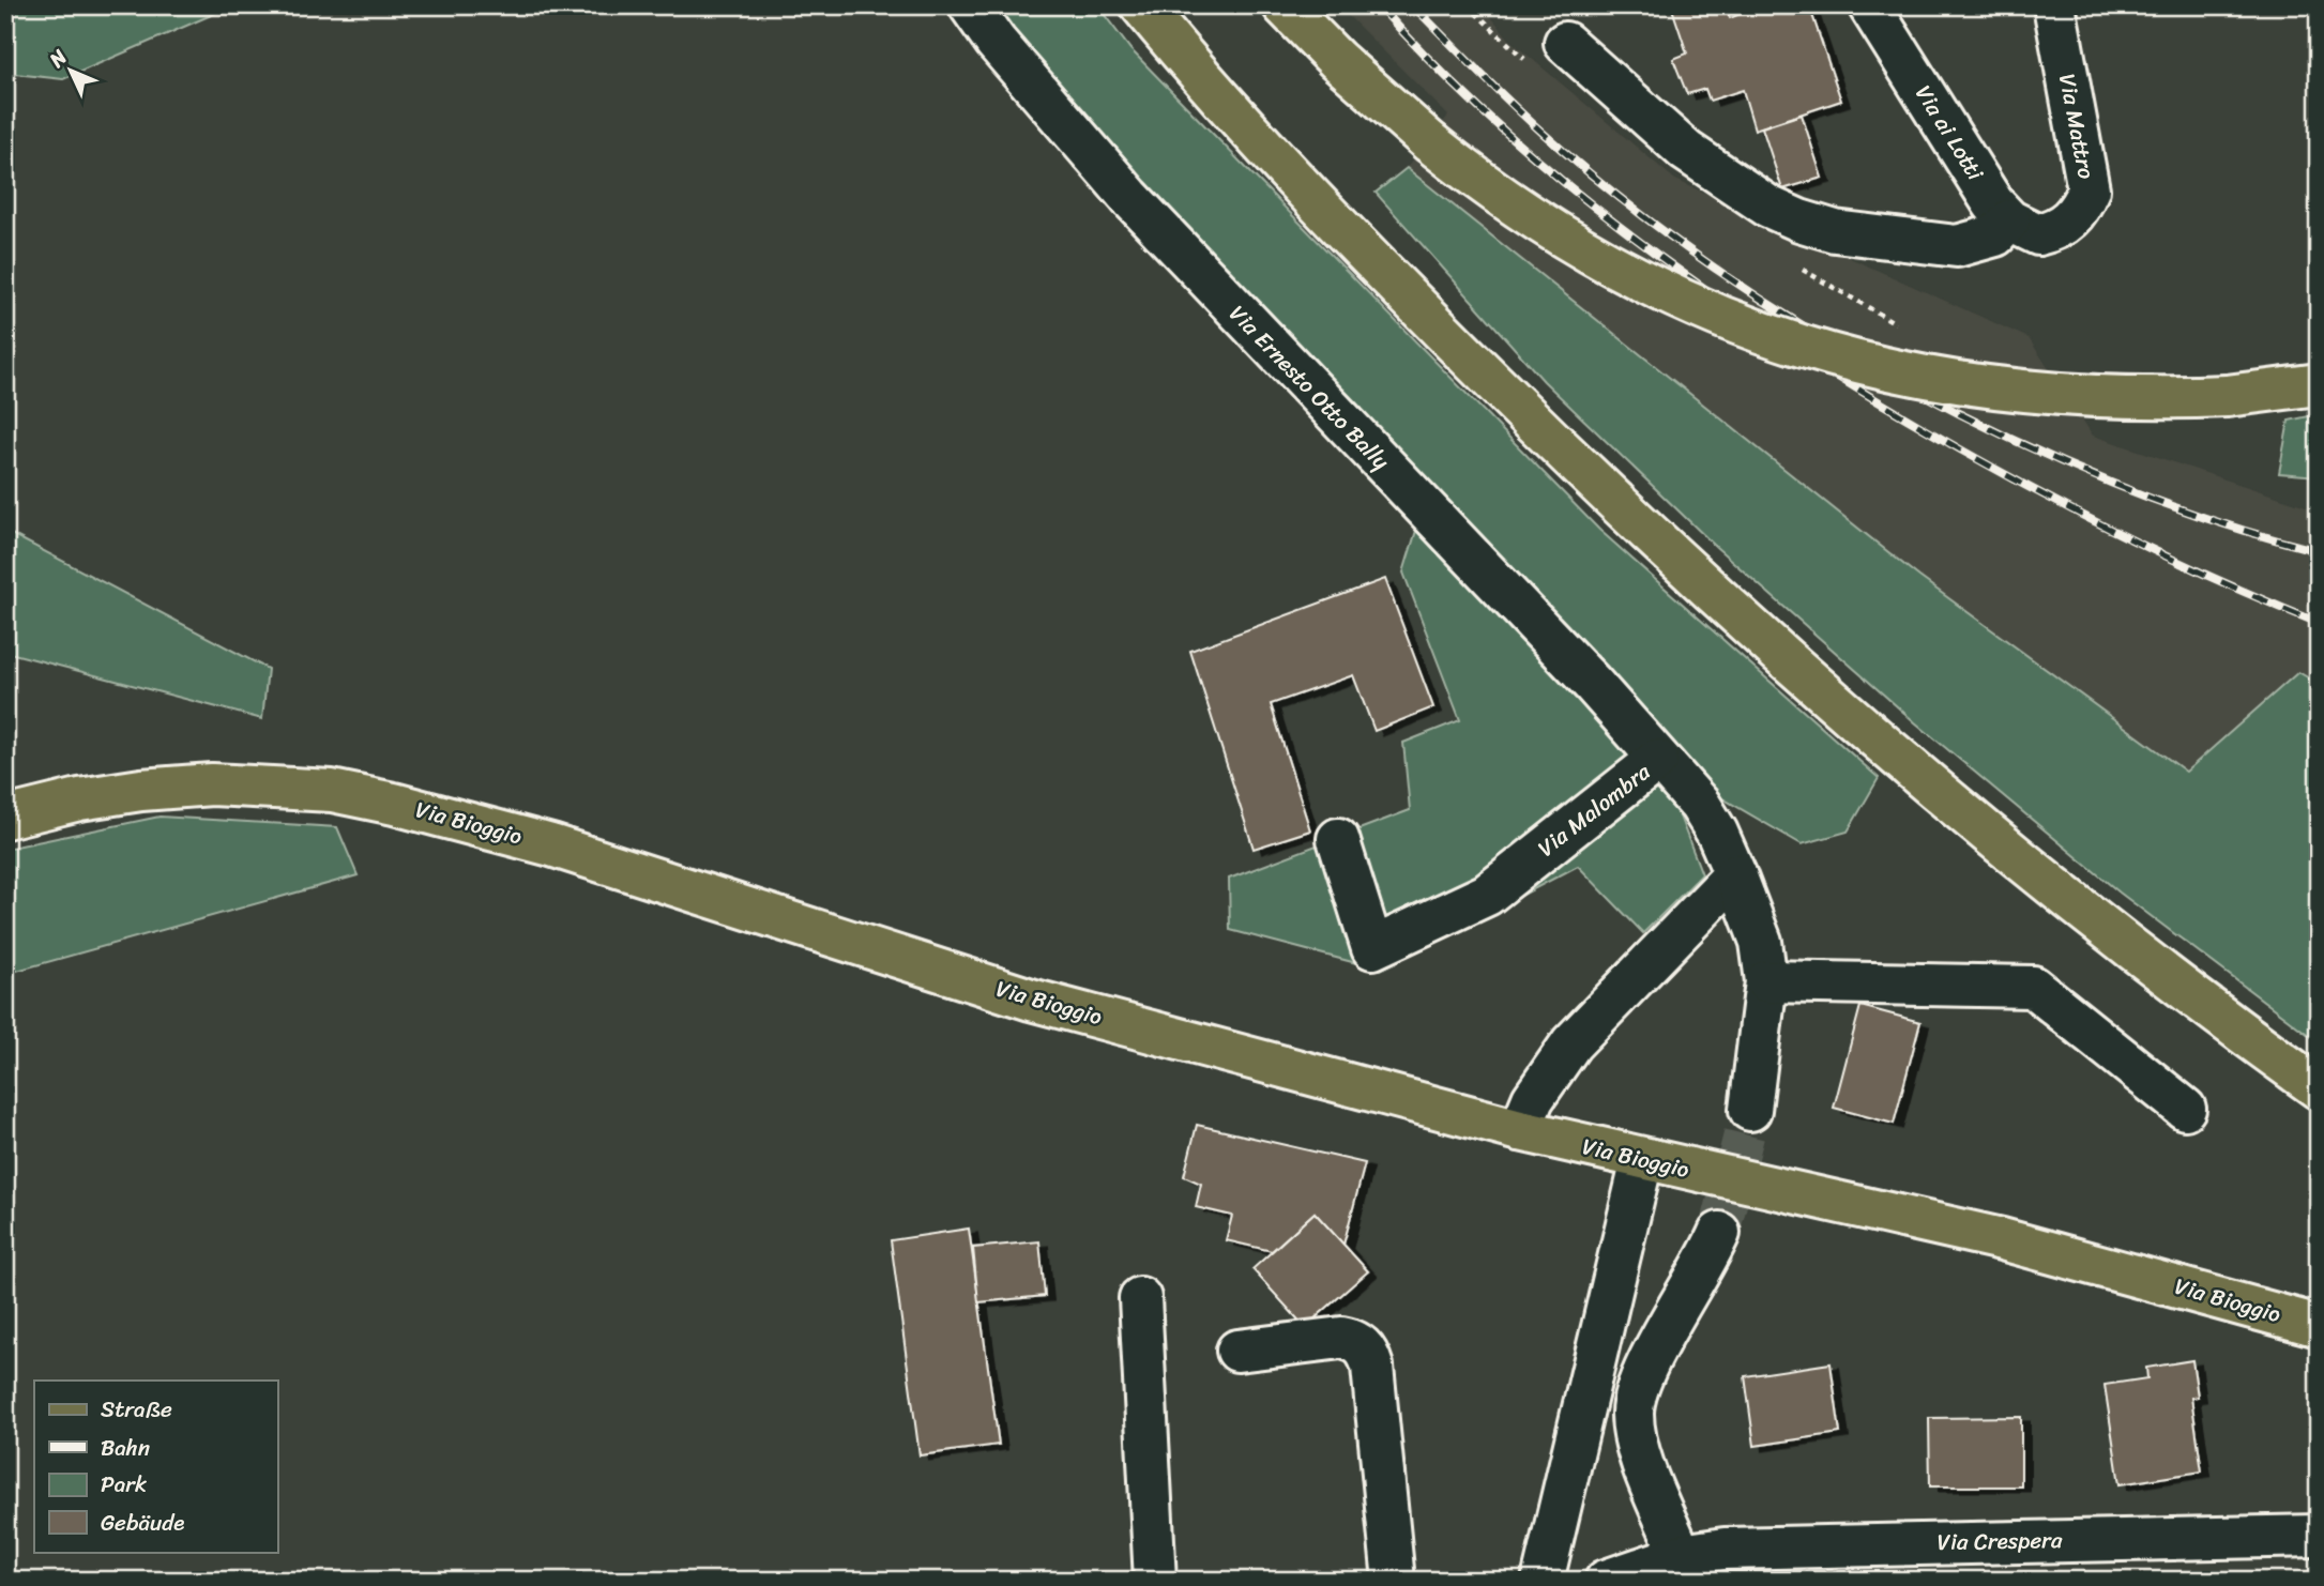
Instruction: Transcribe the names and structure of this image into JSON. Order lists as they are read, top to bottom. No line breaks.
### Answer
{"streets":{"main road":["Via Bioggio"],"street":["Via Mattro","Via ai Lotti","Via Ernesto Otto Bally","Via Malombra","Via Crespera"]},"crossings":[["Via Mattro","Via ai Lotti"],["Via Ernesto Otto Bally","Via Malombra"]],"legend":["Straße","Bahn","Park","Gebäude"],"north":"top left"}
